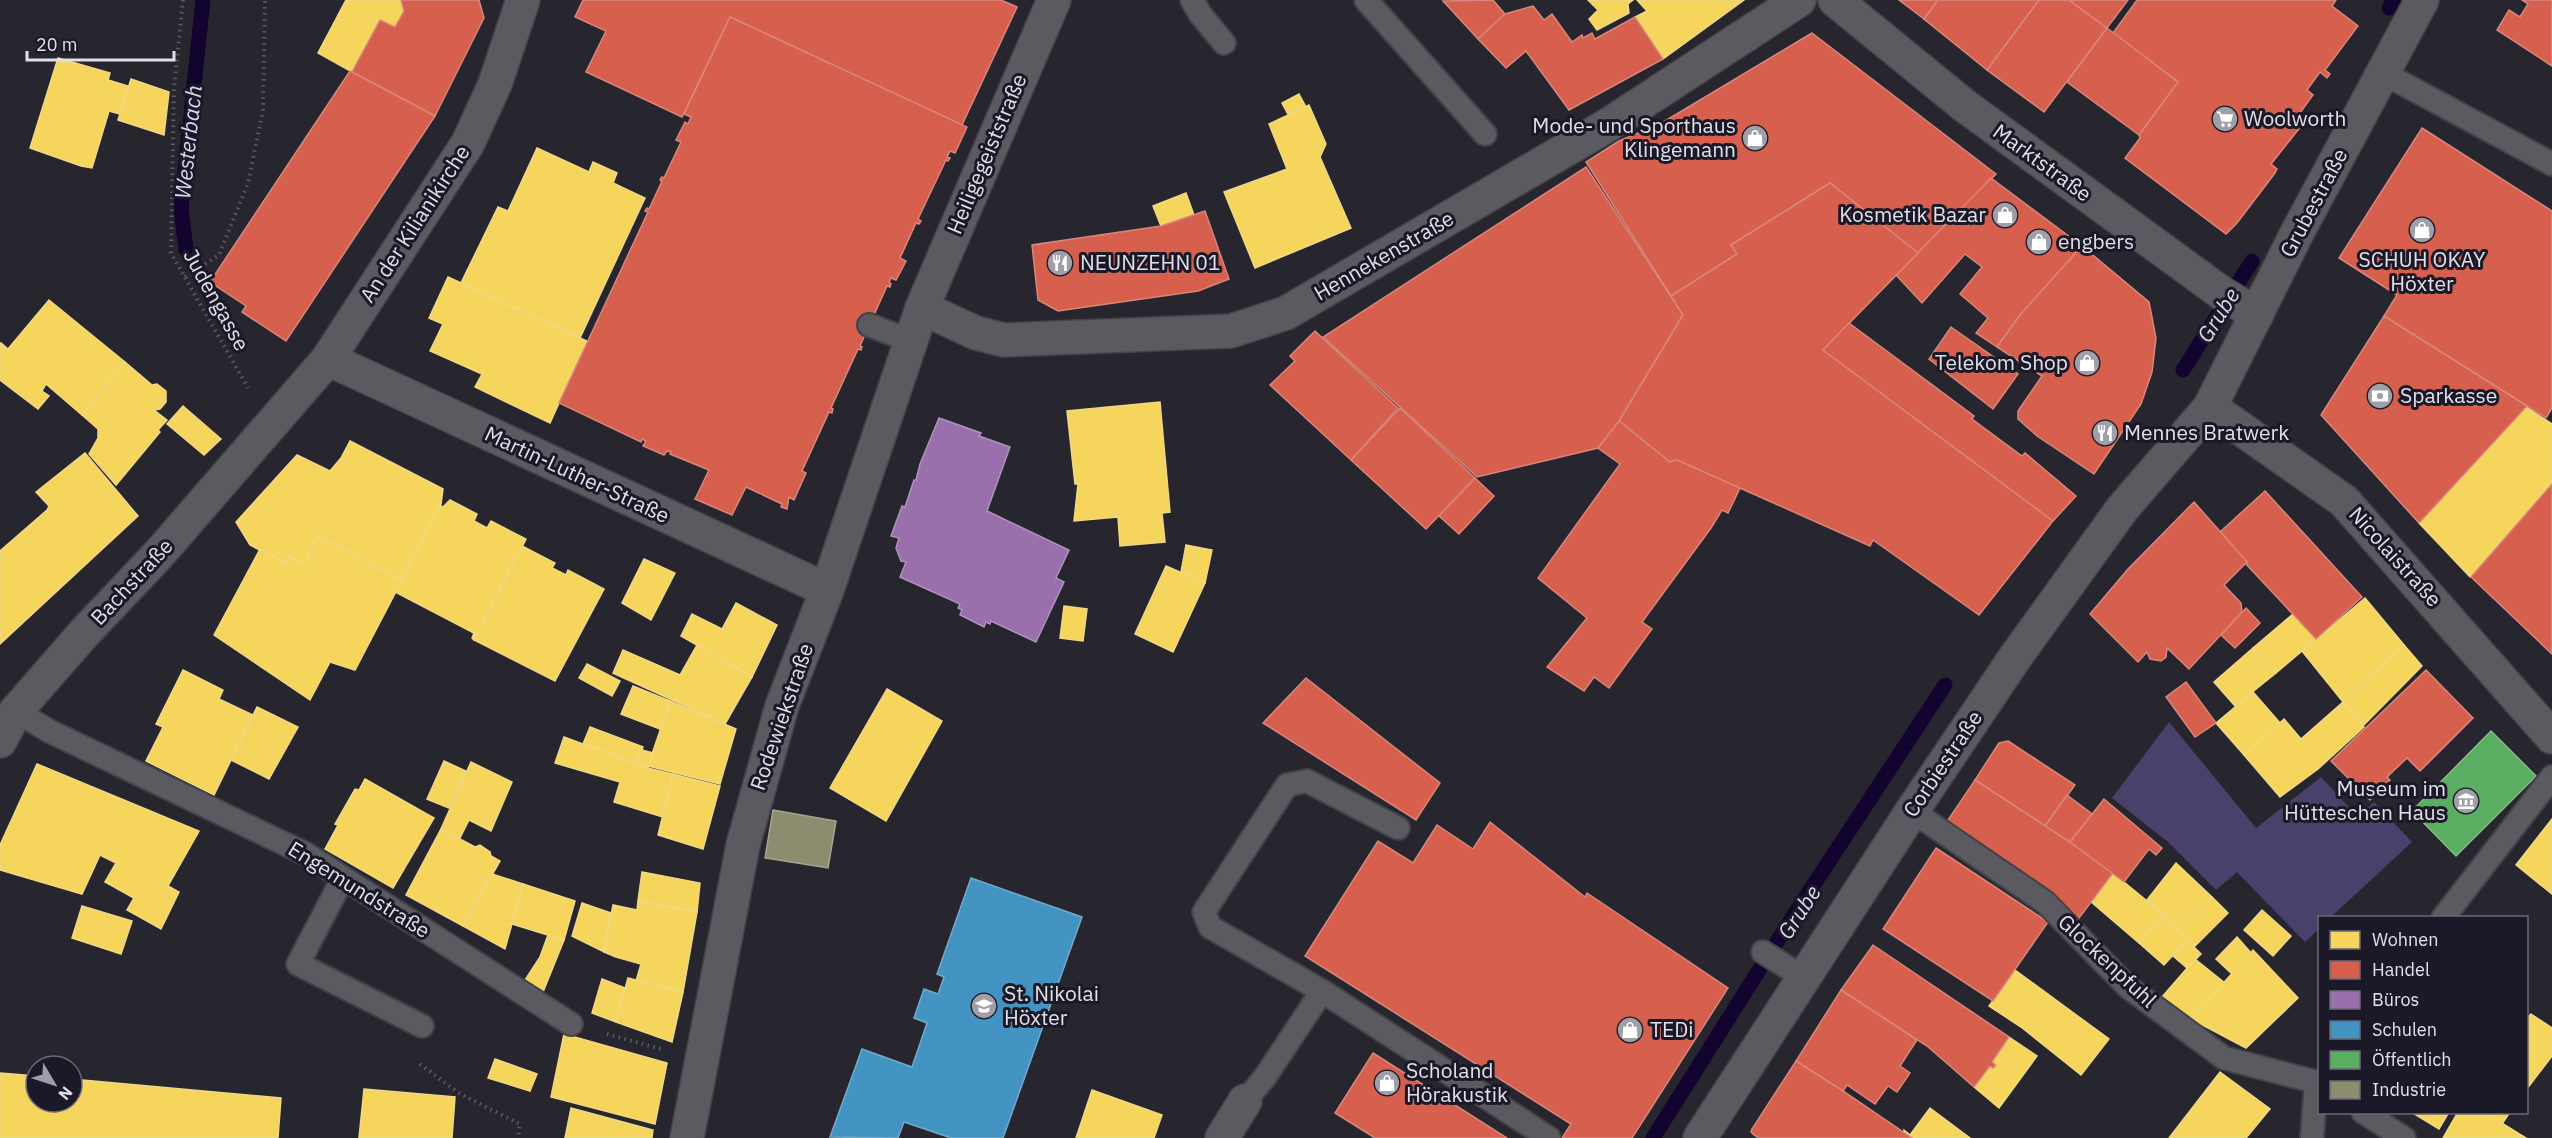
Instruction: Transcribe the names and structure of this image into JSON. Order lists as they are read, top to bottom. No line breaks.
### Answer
{"streets":{"street":["Heiligegeiststraße","Marktstraße","Grubestraße","An der Kilianikirche","Hennekenstraße","Martin-Luther-Straße","Nicolaistraße","Bachstraße","Rodewiekstraße","Corbiestraße"],"lane":["Engemundstraße","Glockenpfuhl"],"path":["Judengasse"]},"crossings":[["Heiligegeiststraße","Hennekenstraße"],["Heiligegeiststraße","Rodewiekstraße"],["Marktstraße","Grubestraße"],["Grubestraße","Nicolaistraße"],["Grubestraße","Corbiestraße"],["An der Kilianikirche","Judengasse"],["An der Kilianikirche","Martin-Luther-Straße"],["An der Kilianikirche","Bachstraße"],["Hennekenstraße","Rodewiekstraße"],["Judengasse","Bachstraße"],["Martin-Luther-Straße","Rodewiekstraße"],["Nicolaistraße","Corbiestraße"],["Bachstraße","Engemundstraße"],["Corbiestraße","Glockenpfuhl"]],"water":["Westerbach","Grube"],"places":{"supermarket":["Woolworth"],"shop":["Mode- und Sporthaus Klingemann","Kosmetik Bazar","SCHUH OKAY Höxter","engbers","Telekom Shop","TEDi","Scholand Hörakustik"],"restaurant":["NEUNZEHN 01","Mennes Bratwerk"],"bank":["Sparkasse"],"museum":["Museum im Hütteschen Haus"],"school or university":["St. Nikolai Höxter"]},"legend":["Wohnen","Handel","Büros","Schulen","Öffentlich","Industrie"],"scale_bar":"20 m","north":"bottom right"}
